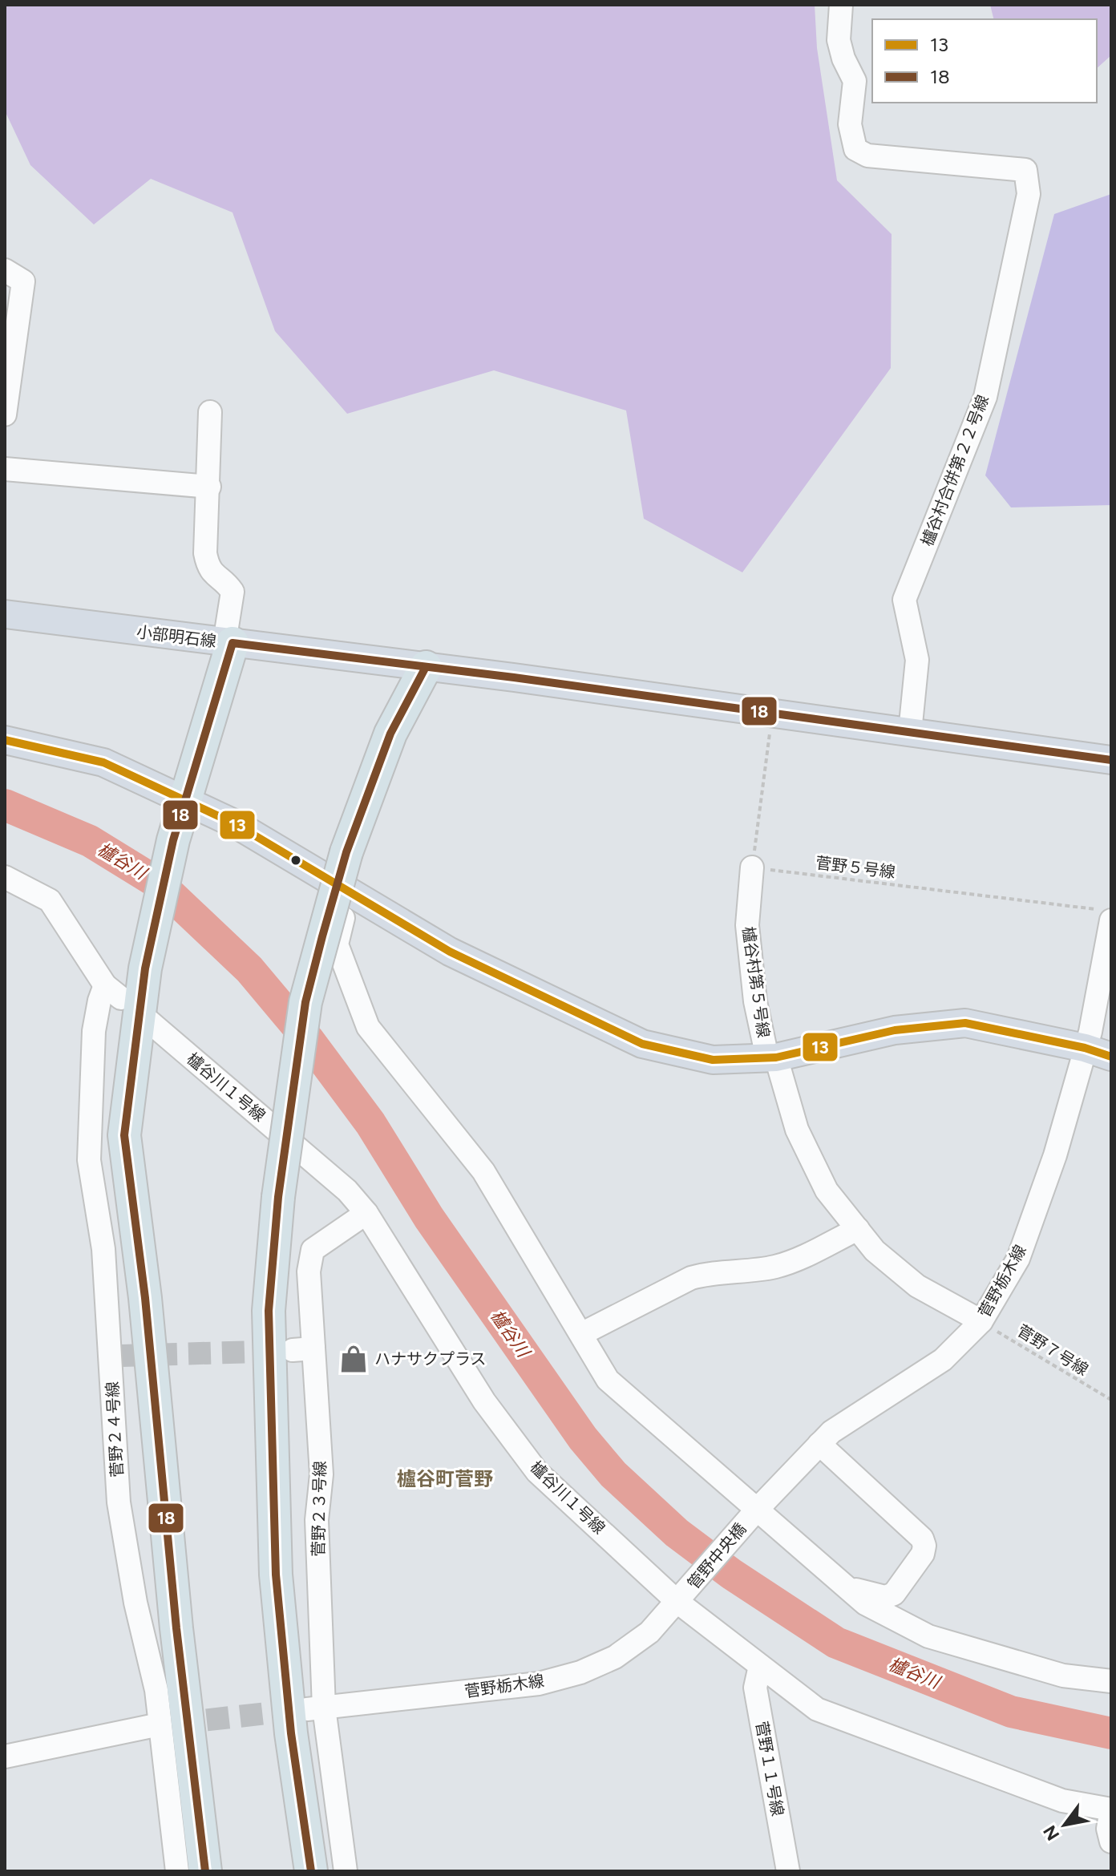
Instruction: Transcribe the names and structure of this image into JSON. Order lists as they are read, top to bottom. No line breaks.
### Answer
{"streets":{"main road":["小部明石線"],"street":["櫨谷村合併第２２号線","櫨谷村第５号線","櫨谷川１号線","菅野栃木線","菅野２４号線","菅野２３号線","管野中央橋","菅野１１号線"],"path":["菅野５号線","菅野７号線"]},"crossings":[["櫨谷村合併第２２号線","小部明石線"],["菅野５号線","櫨谷村第５号線"],["菅野５号線","菅野栃木線"],["櫨谷村第５号線","菅野栃木線"],["櫨谷村第５号線","菅野７号線"],["櫨谷川１号線","菅野栃木線"],["櫨谷川１号線","菅野２３号線"],["櫨谷川１号線","管野中央橋"],["櫨谷川１号線","菅野１１号線"],["菅野栃木線","菅野７号線"],["菅野栃木線","菅野２３号線"],["菅野栃木線","管野中央橋"]],"districts":["櫨谷町菅野"],"water":["櫨谷川"],"places":{"shop":["ハナサクプラス"]},"lines":["transit line 18","transit line 13"],"legend":["13","18"],"north":"bottom left"}
